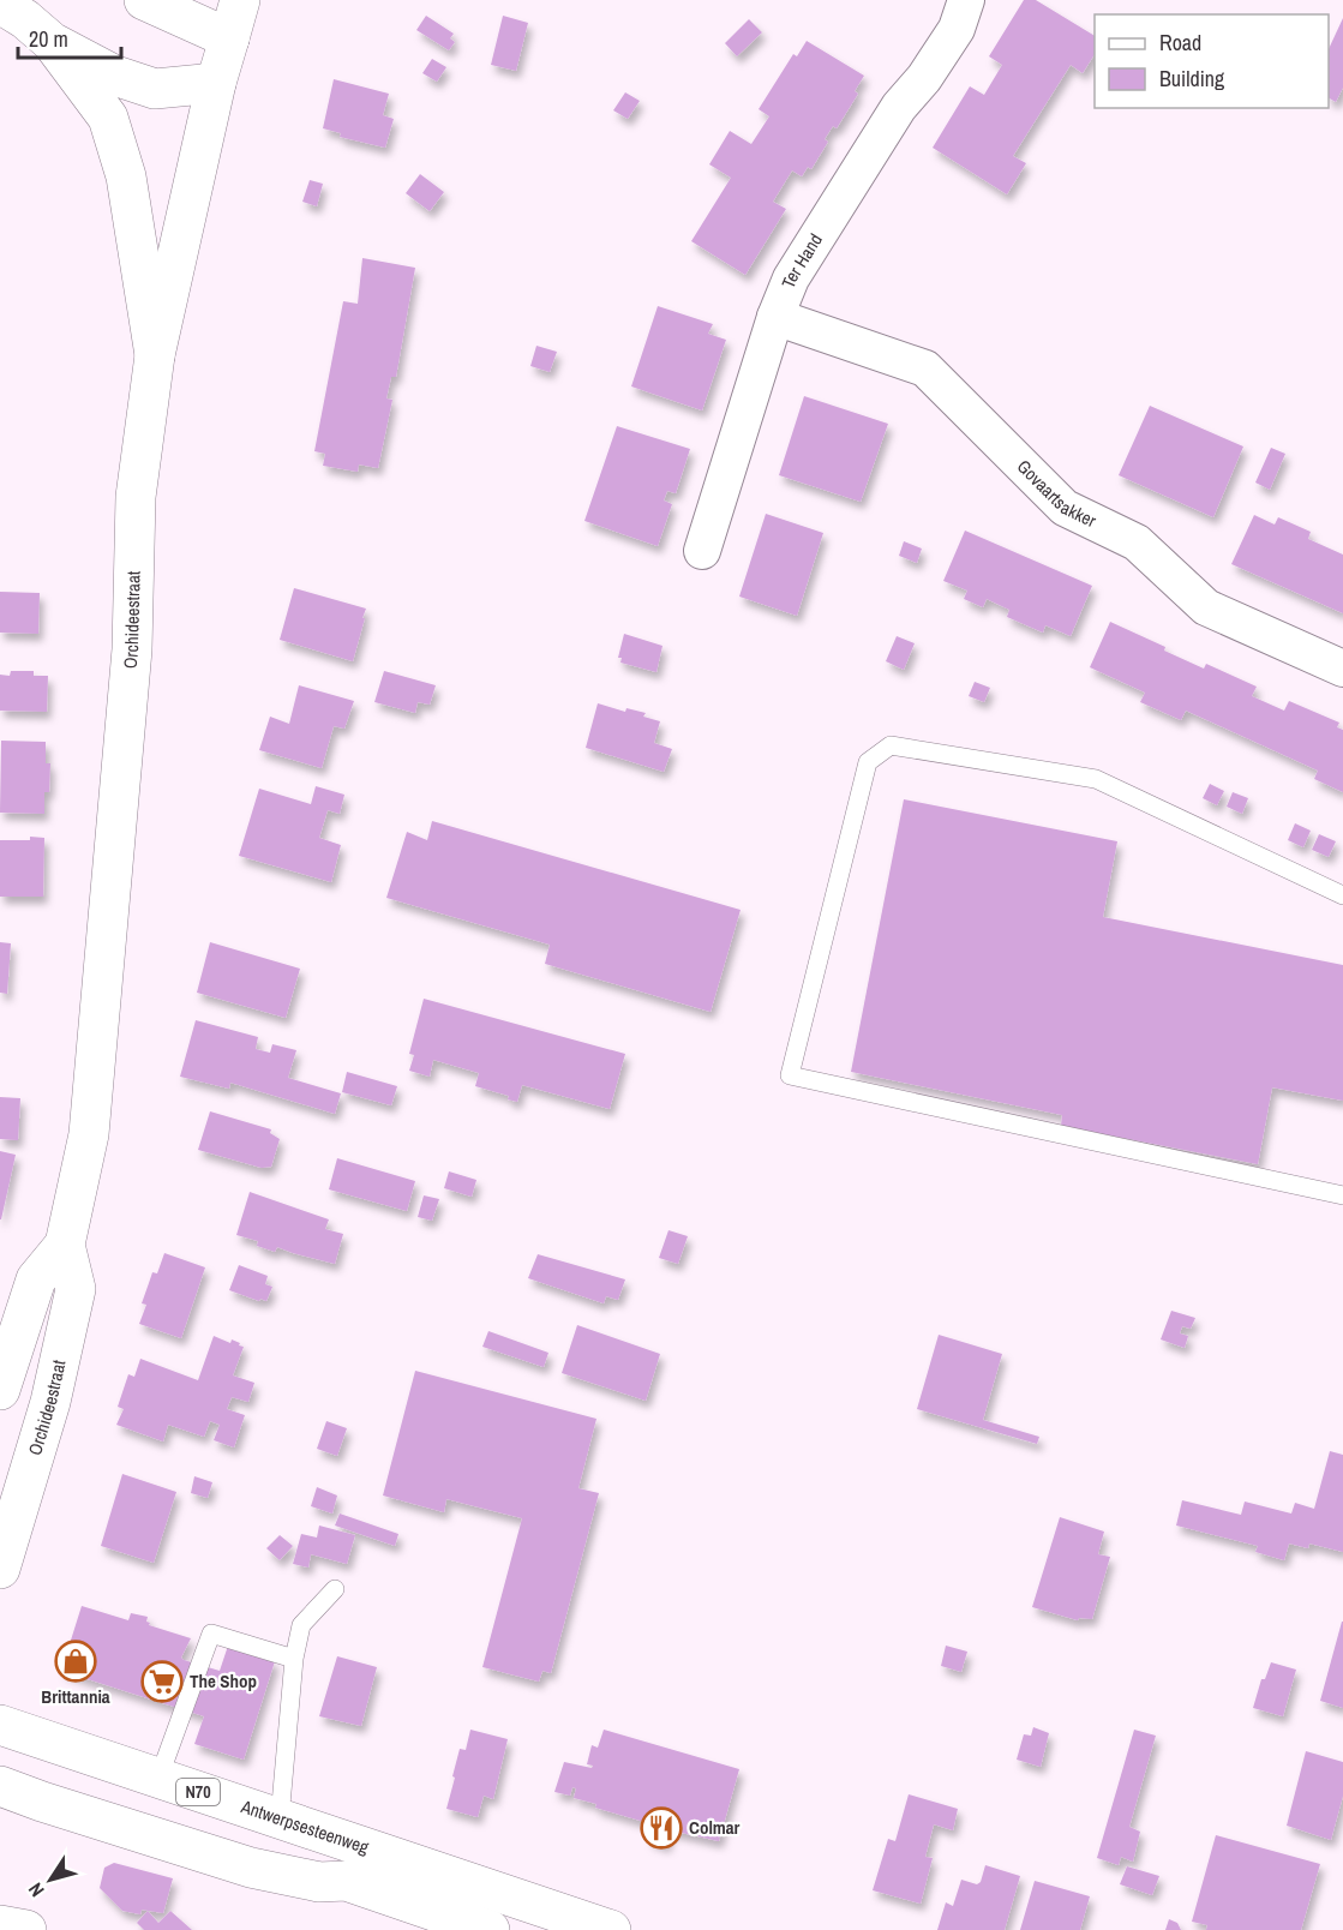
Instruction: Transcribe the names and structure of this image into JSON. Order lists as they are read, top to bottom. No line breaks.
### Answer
{"streets":{"main road":["Orchideestraat","N70","Antwerpsesteenweg"],"street":["Ter Hand","Govaartsakker"]},"crossings":[["Ter Hand","Govaartsakker"]],"places":{"shop":["Brittannia"],"supermarket":["The Shop"],"restaurant":["Colmar"]},"legend":["Road","Building"],"scale_bar":"20 m","north":"bottom left"}
